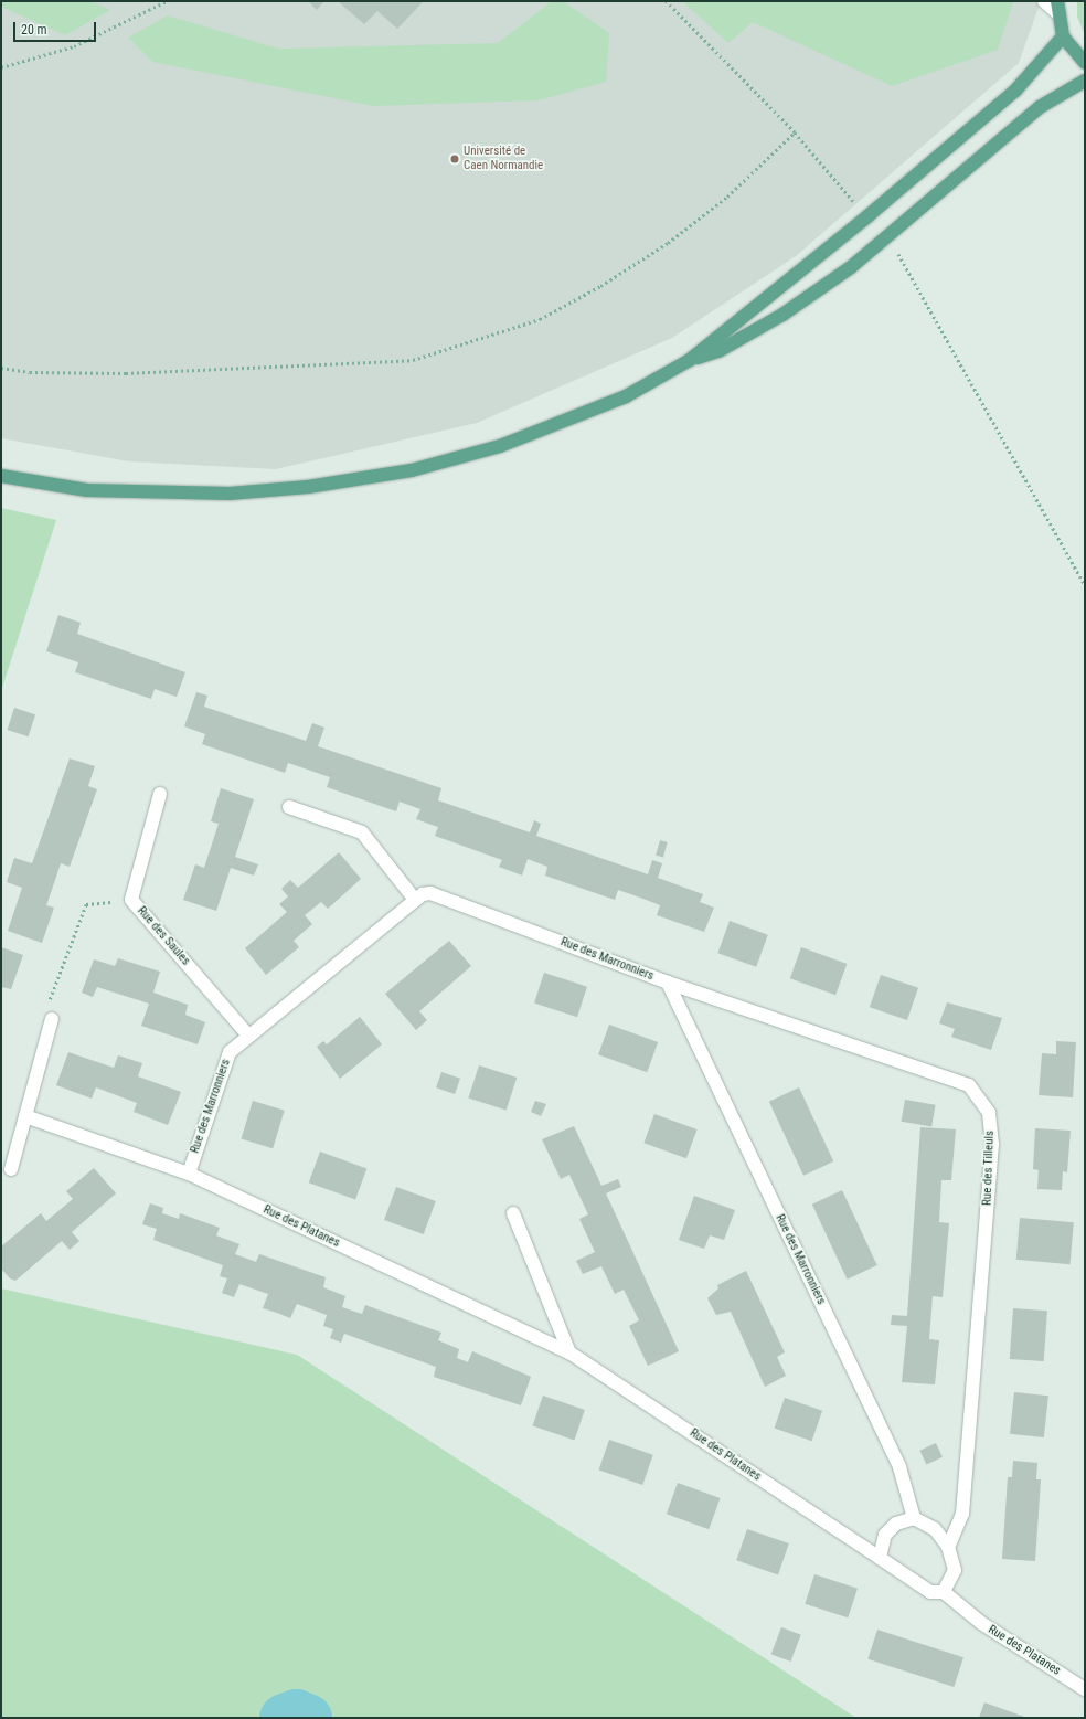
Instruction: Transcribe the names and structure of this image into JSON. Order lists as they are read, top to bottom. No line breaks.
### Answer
{"streets":{"street":["Rue des Saules","Rue des Marronniers","Rue des Tilleuls","Rue des Platanes"]},"crossings":[["Rue des Saules","Rue des Marronniers"],["Rue des Marronniers","Rue des Tilleuls"],["Rue des Marronniers","Rue des Platanes"],["Rue des Tilleuls","Rue des Platanes"]],"places":["Université de Caen Normandie"],"scale_bar":"20 m"}
